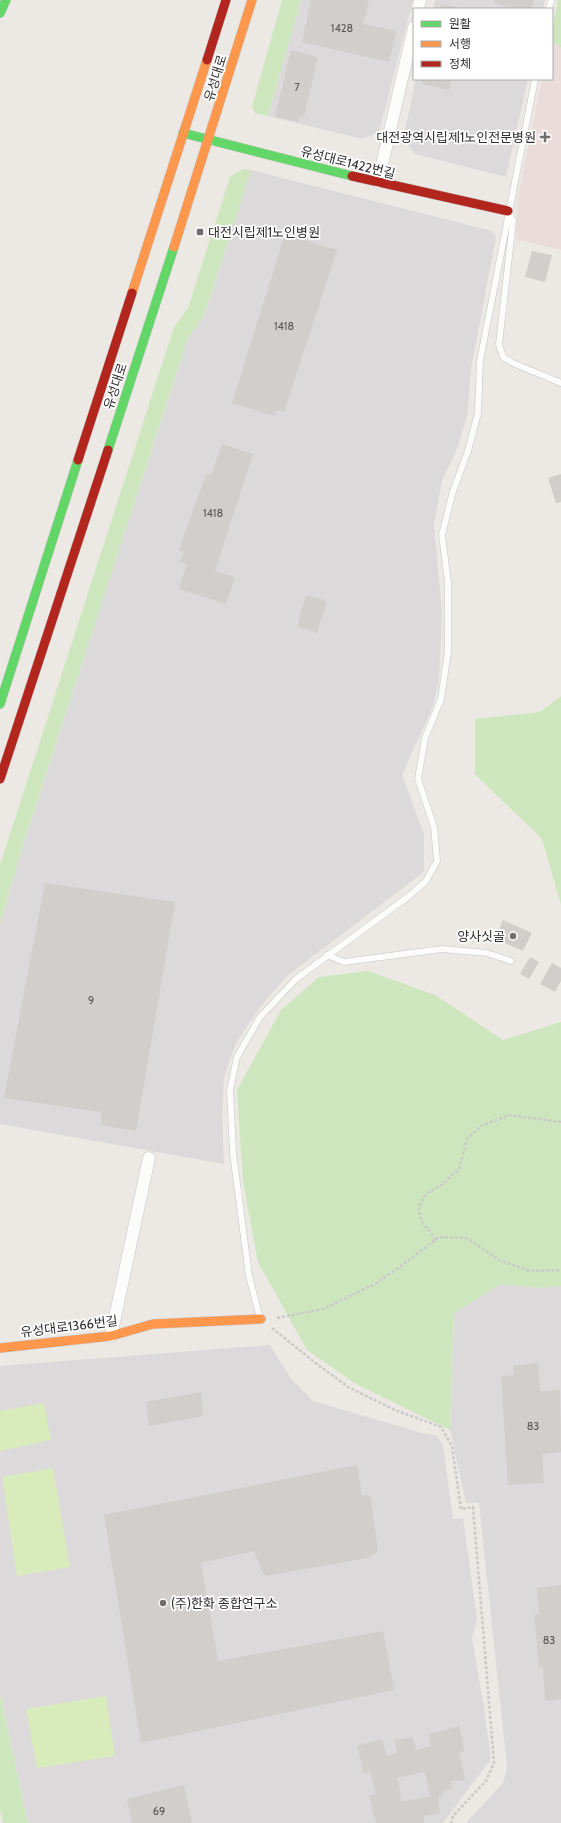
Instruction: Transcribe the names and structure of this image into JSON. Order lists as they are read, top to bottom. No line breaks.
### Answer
{"streets":{"main road":["유성대로","유성대로1422번길","유성대로1366번길"]},"crossings":[["유성대로","유성대로1422번길"]],"places":{"health":["대전광역시립제1노인전문병원"],"transit":["대전시립제1노인병원"],"other":["양사싯골","(주)한화 종합연구소"]},"house_numbers":["1428","7","1418","1418","9","83","83","69"],"legend":["원활","서행","정체"]}
